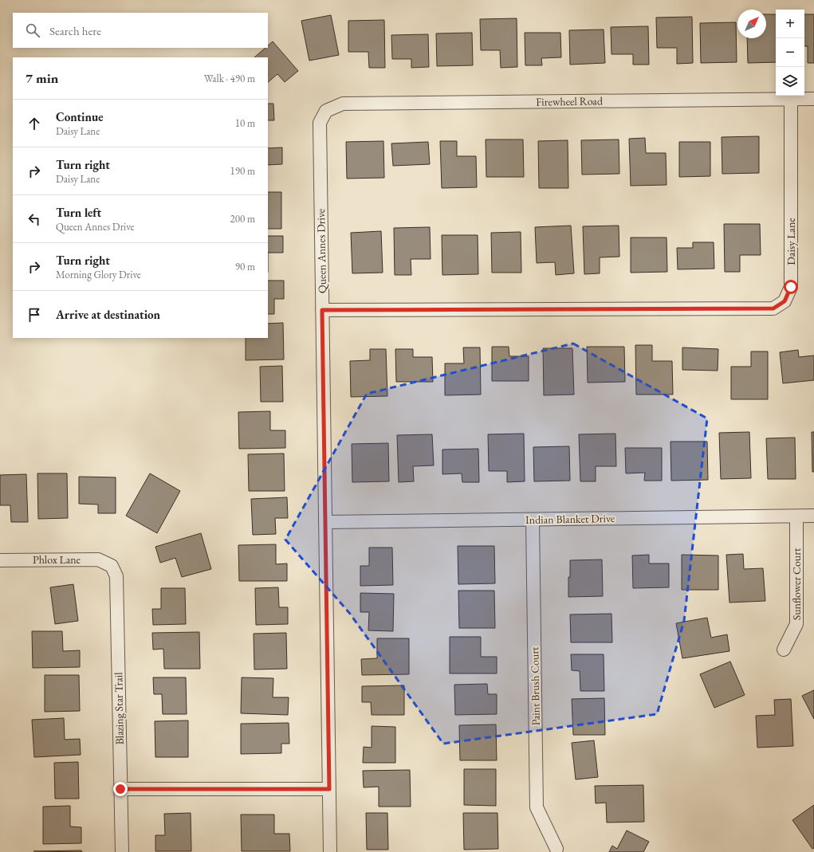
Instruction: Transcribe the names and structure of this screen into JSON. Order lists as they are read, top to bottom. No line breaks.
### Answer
{"streets":{"street":["Firewheel Road","Daisy Lane","Queen Annes Drive","Indian Blanket Drive","Phlox Lane","Sunflower Court","Paint Brush Court","Blazing Star Trail"]},"crossings":[["Firewheel Road","Daisy Lane"],["Firewheel Road","Queen Annes Drive"],["Daisy Lane","Queen Annes Drive"],["Queen Annes Drive","Indian Blanket Drive"],["Indian Blanket Drive","Sunflower Court"],["Indian Blanket Drive","Paint Brush Court"],["Phlox Lane","Blazing Star Trail"]],"north":"top right","page":{"map_buttons":["+","−"],"search":"Search here","heading":["7 min","Walk · 490 m"],"list":[["Continue","Daisy Lane","10 m"],["Turn right","Daisy Lane","190 m"],["Turn left","Queen Annes Drive","200 m"],["Turn right","Morning Glory Drive","90 m"],"Arrive at destination"]}}
